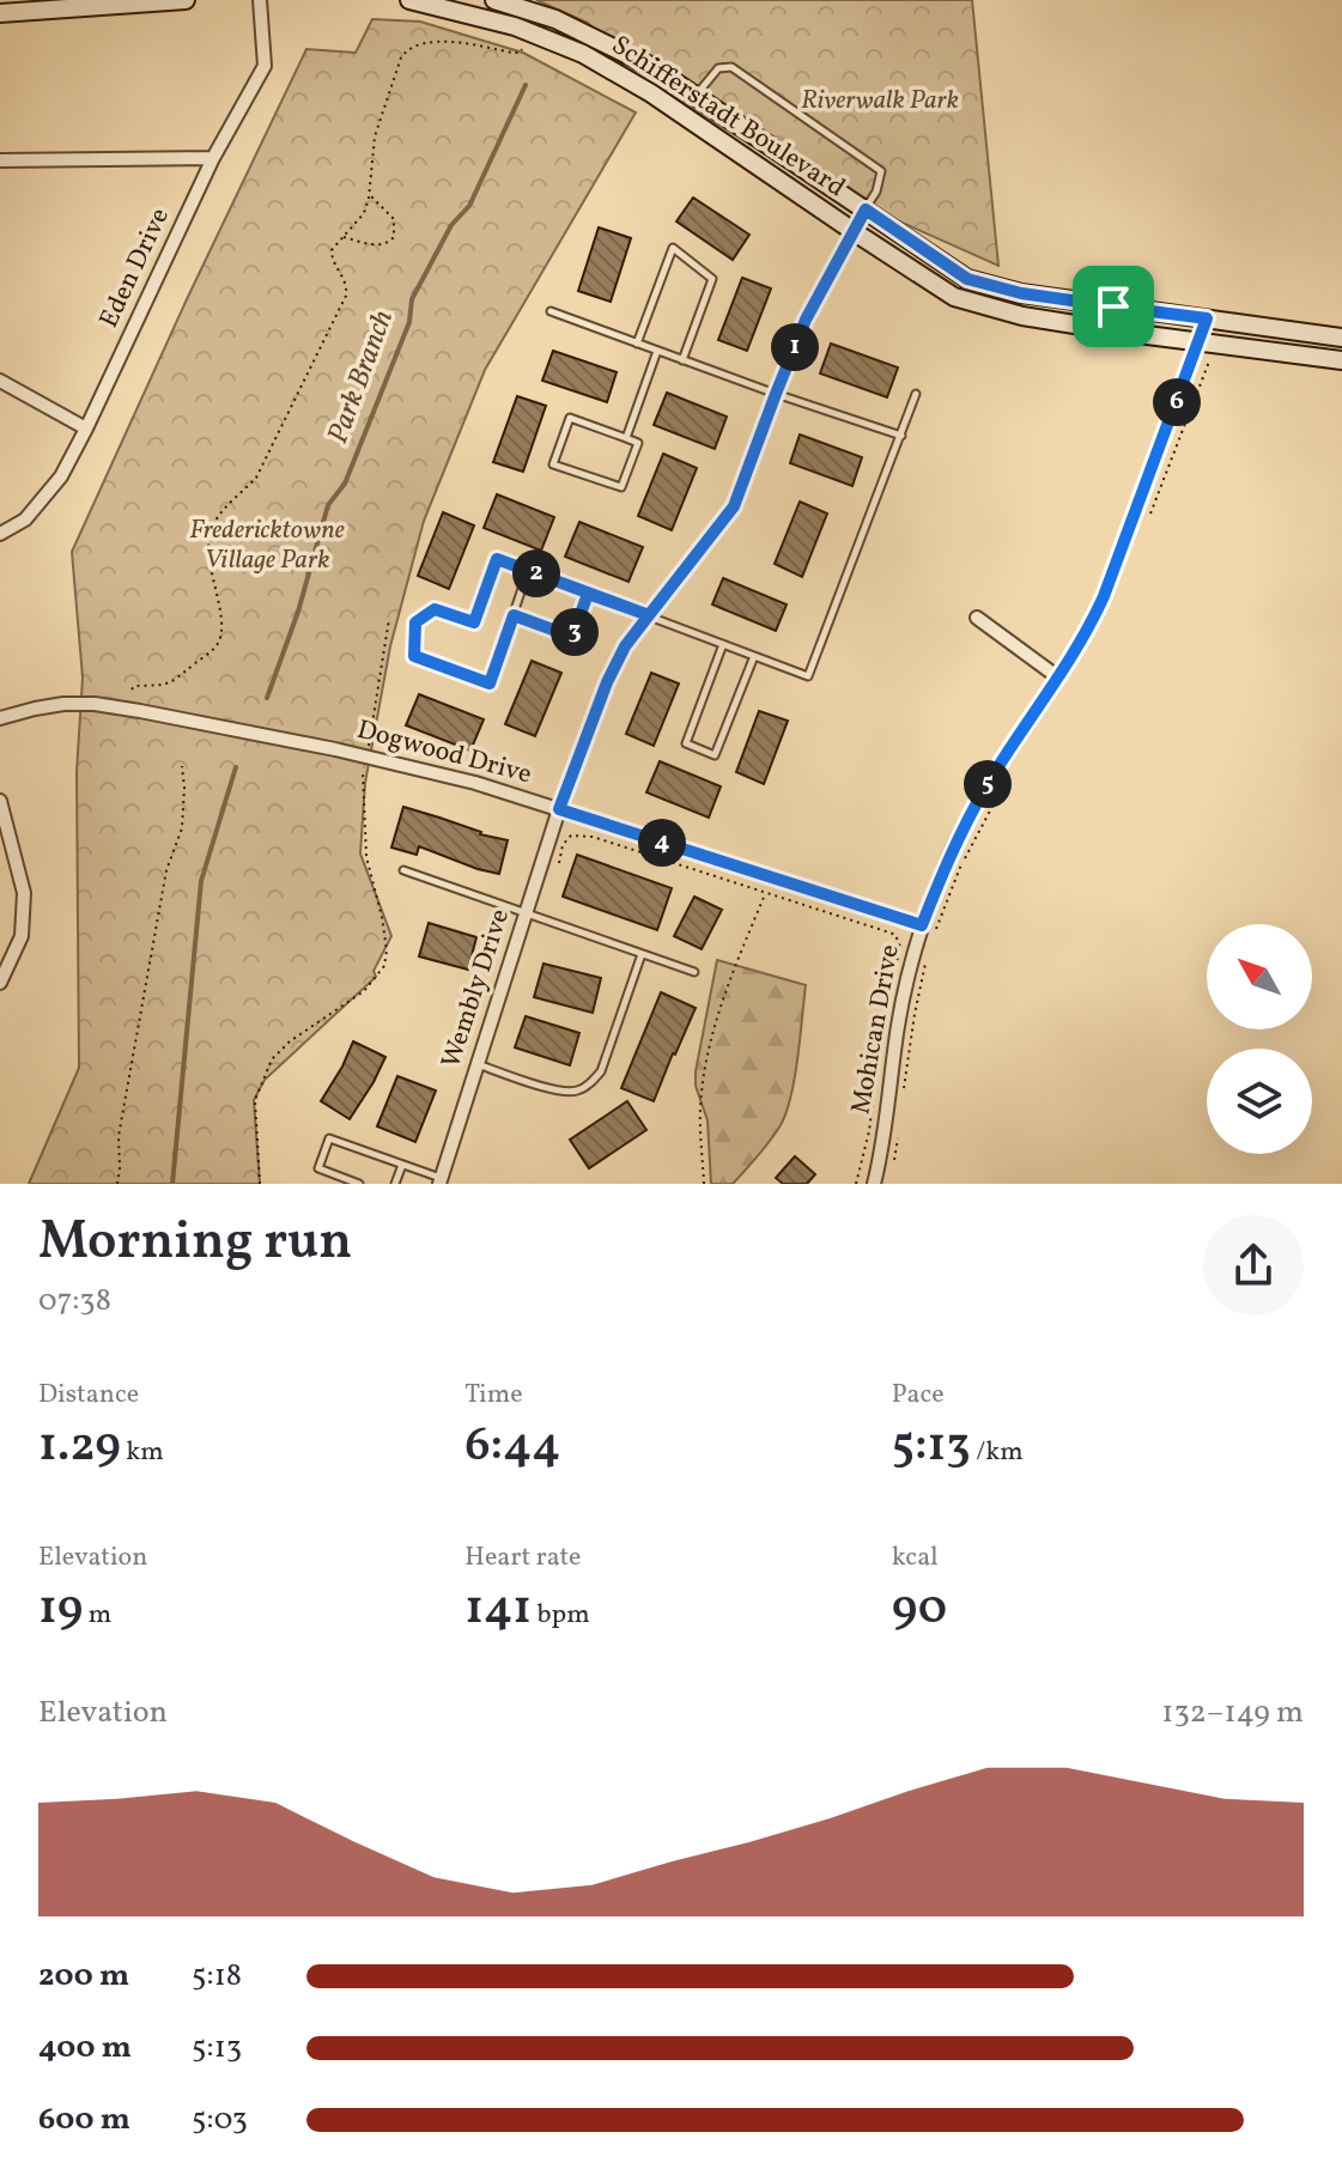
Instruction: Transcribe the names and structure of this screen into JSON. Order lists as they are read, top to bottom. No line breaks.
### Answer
{"streets":{"main road":["Schifferstadt Boulevard"],"street":["Eden Drive","Dogwood Drive","Wembly Drive","Mohican Drive"]},"crossings":[["Schifferstadt Boulevard","Wembly Drive"],["Schifferstadt Boulevard","Mohican Drive"],["Dogwood Drive","Wembly Drive"],["Dogwood Drive","Mohican Drive"]],"water":["Park Branch"],"parks":["Riverwalk Park","Fredericktowne Village Park"],"north":"top left","page":{"pins":["1","6","2","3","5","4"],"heading":["Morning run","07:38"],"stats":[["Distance","1.29 km"],["Time","6:44"],["Pace","5:13 /km"],["Elevation","19 m"],["Heart rate","141 bpm"],["kcal","90"]],"chart":["Elevation","132–149 m"],"list":[{"name":"200 m","note":"5:18"},{"name":"400 m","note":"5:13"},{"name":"600 m","note":"5:03"}]}}
